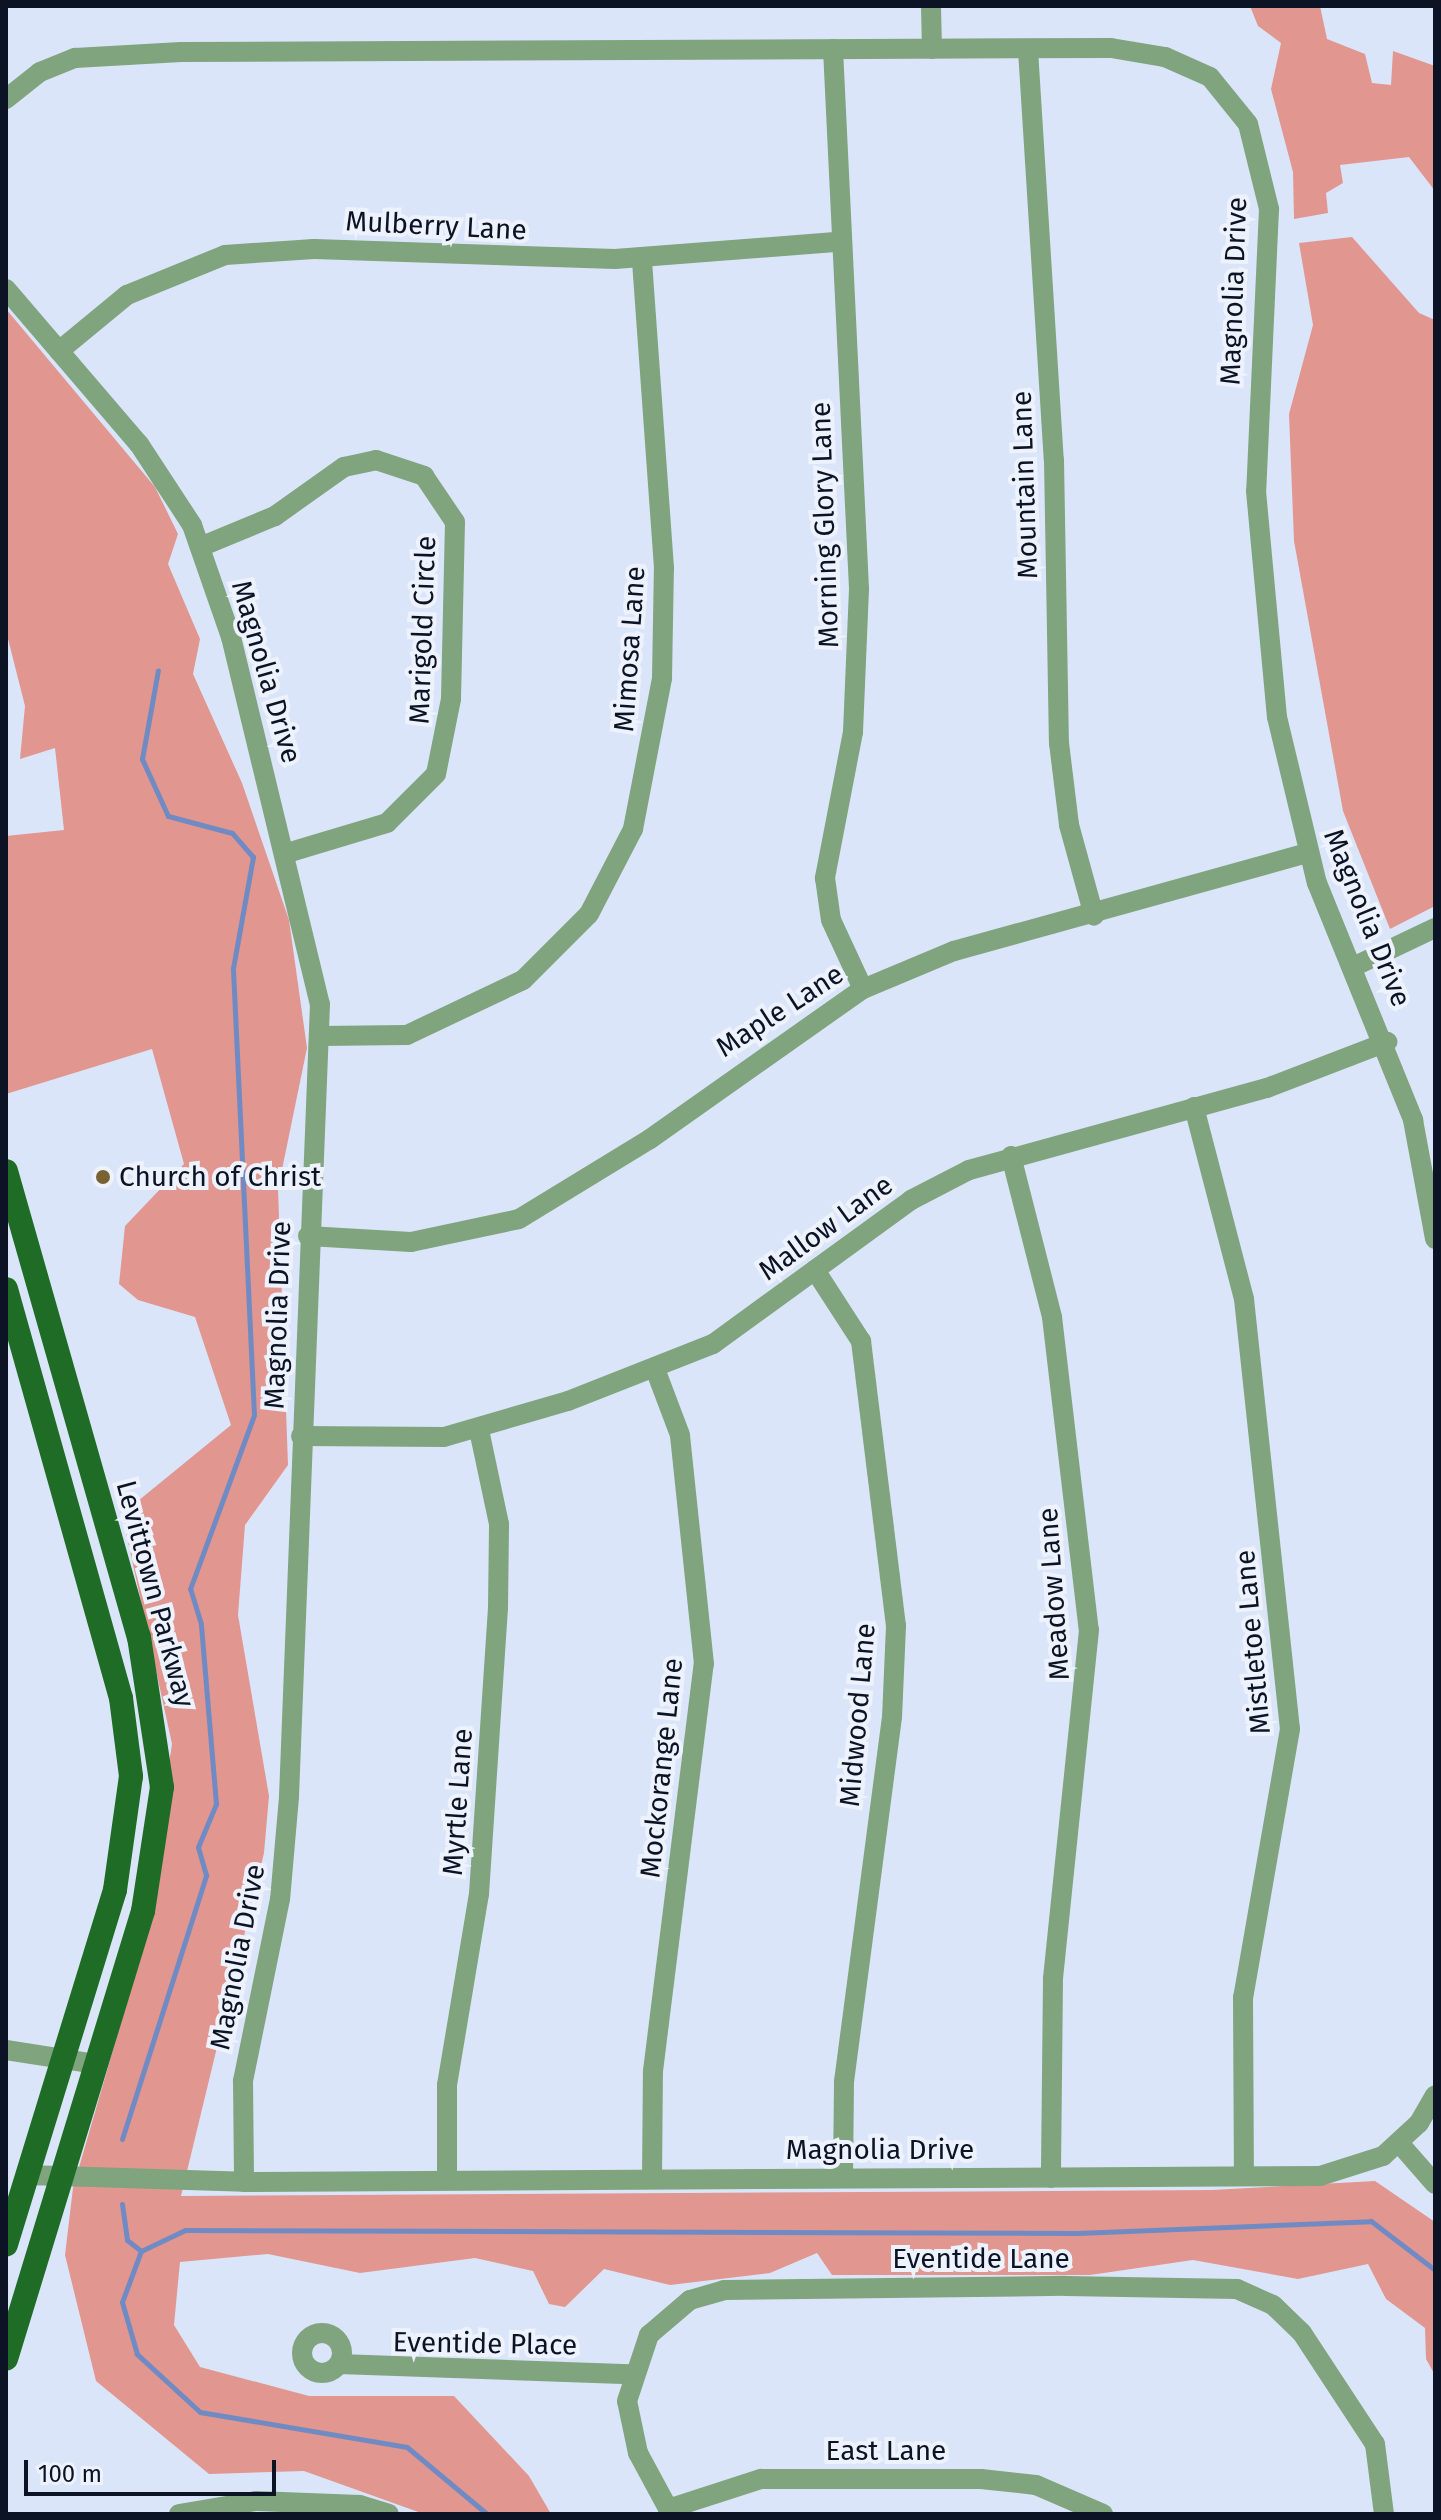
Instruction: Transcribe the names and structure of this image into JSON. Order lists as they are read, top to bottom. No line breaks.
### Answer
{"streets":{"main road":["Levittown Parkway"],"street":["Mulberry Lane","Magnolia Drive","Mountain Lane","Morning Glory Lane","Marigold Circle","Mimosa Lane","Maple Lane","Mallow Lane","Meadow Lane","Mistletoe Lane","Midwood Lane","Mockorange Lane","Myrtle Lane","Eventide Lane","Eventide Place","East Lane"]},"crossings":[["Mulberry Lane","Magnolia Drive"],["Mulberry Lane","Morning Glory Lane"],["Mulberry Lane","Mimosa Lane"],["Magnolia Drive","Mountain Lane"],["Magnolia Drive","Morning Glory Lane"],["Magnolia Drive","Marigold Circle"],["Magnolia Drive","Mimosa Lane"],["Magnolia Drive","Maple Lane"],["Magnolia Drive","Mallow Lane"],["Magnolia Drive","Levittown Parkway"],["Magnolia Drive","Meadow Lane"],["Magnolia Drive","Mistletoe Lane"],["Magnolia Drive","Midwood Lane"],["Magnolia Drive","Mockorange Lane"],["Magnolia Drive","Myrtle Lane"],["Mountain Lane","Maple Lane"],["Morning Glory Lane","Maple Lane"],["Mallow Lane","Meadow Lane"],["Mallow Lane","Mistletoe Lane"],["Mallow Lane","Midwood Lane"],["Mallow Lane","Mockorange Lane"],["Mallow Lane","Myrtle Lane"],["Eventide Lane","Eventide Place"]],"places":["Church of Christ"],"scale_bar":"100 m"}
